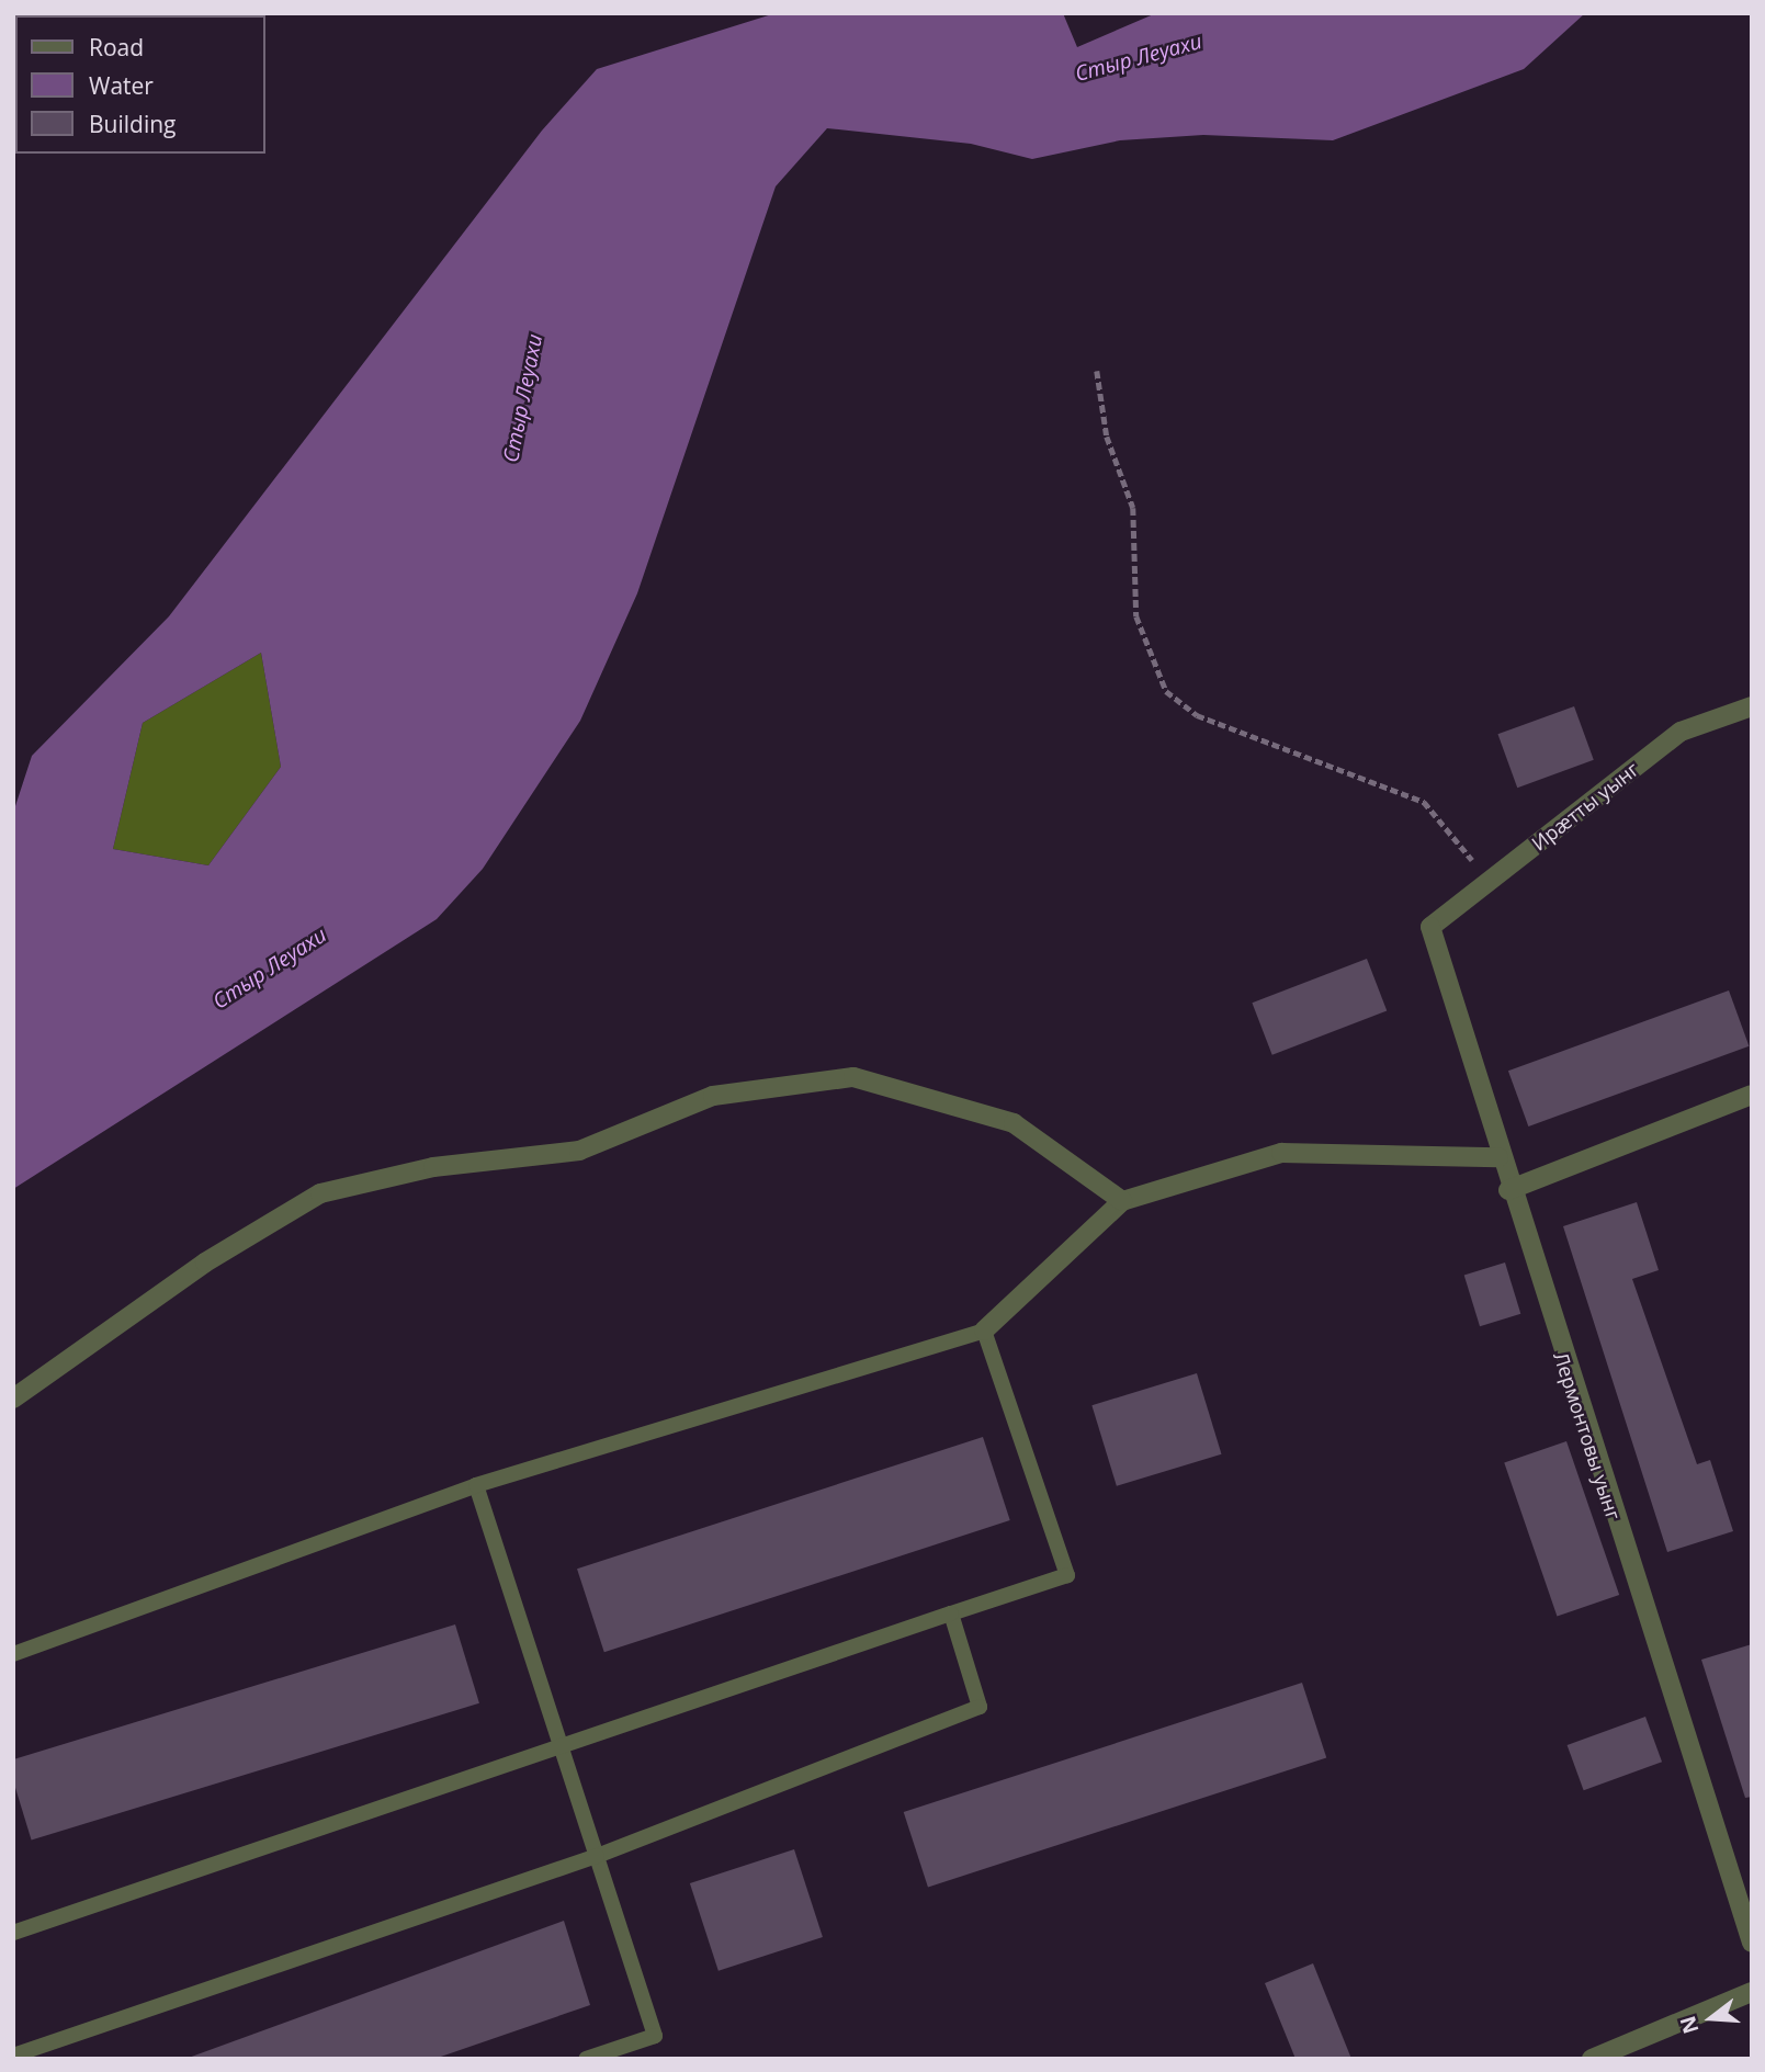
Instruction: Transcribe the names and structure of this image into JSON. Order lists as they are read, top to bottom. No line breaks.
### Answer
{"streets":{"street":["Ирæтты уынг","Лермонтовы уынг"]},"crossings":[["Ирæтты уынг","Лермонтовы уынг"]],"water":["Стыр Леуахи"],"legend":["Road","Water","Building"],"north":"left"}
